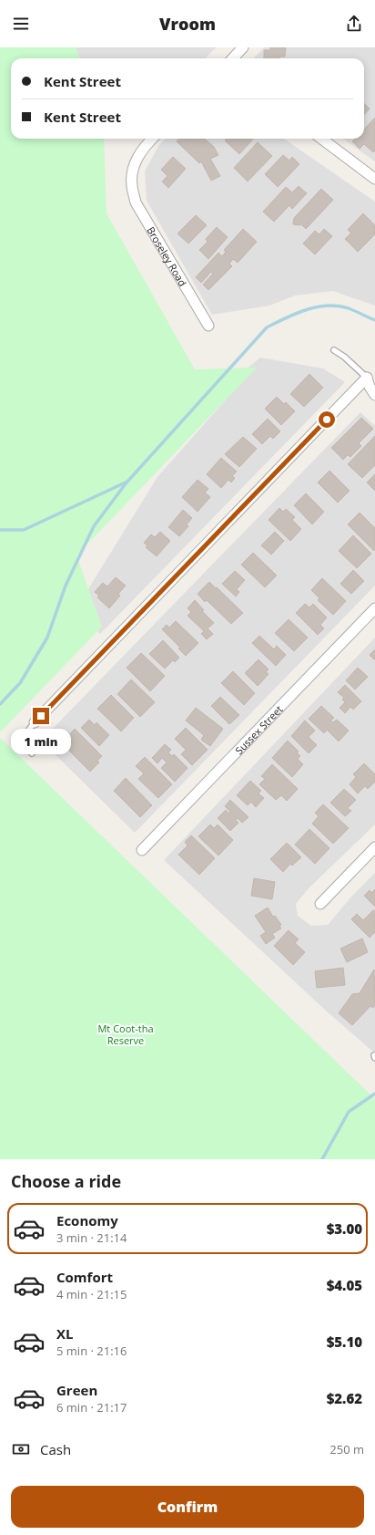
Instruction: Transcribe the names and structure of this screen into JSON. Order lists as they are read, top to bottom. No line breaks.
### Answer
{"streets":{"street":["Broseley Road","Sussex Street"]},"parks":["Mt Coot-tha Reserve"],"page":{"header":"Vroom","banner":["Kent Street","Kent Street"],"bubble":"1 min","heading":"Choose a ride","list":[{"name":"Economy","note":"3 min · 21:14","value":"$3.00"},{"name":"Comfort","note":"4 min · 21:15","value":"$4.05"},{"name":"XL","note":"5 min · 21:16","value":"$5.10"},{"name":"Green","note":"6 min · 21:17","value":"$2.62"}],"pay":["Cash","250 m"],"buttons":"Confirm"}}
